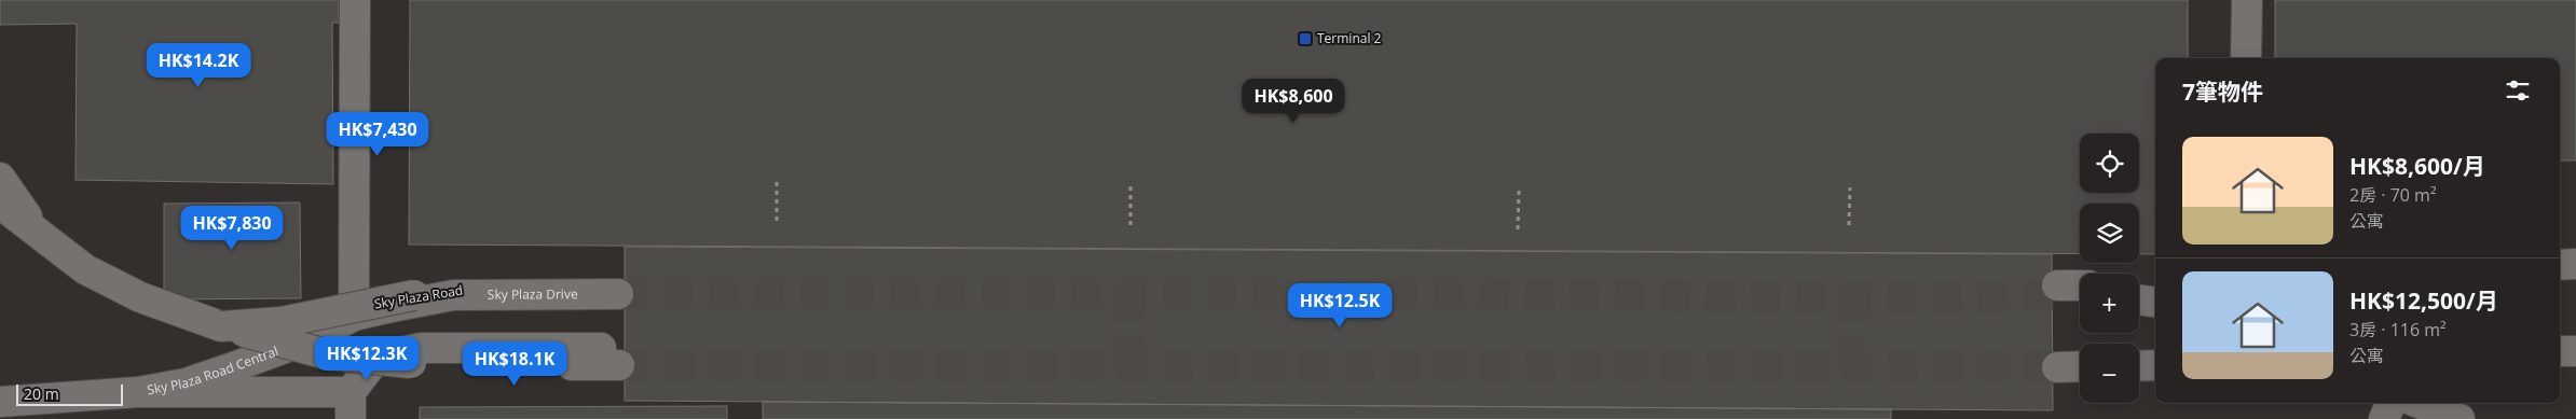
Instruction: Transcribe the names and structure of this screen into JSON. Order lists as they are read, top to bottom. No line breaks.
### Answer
{"streets":{"street":["Sky Plaza Drive","Sky Plaza Road","Sky Plaza Road Central"]},"crossings":[["Sky Plaza Drive","Sky Plaza Road"],["Sky Plaza Drive","Sky Plaza Road Central"],["Sky Plaza Road","Sky Plaza Road Central"]],"places":{"transit":["Terminal 2"]},"scale_bar":"20 m","page":{"price":["HK$14.2K","HK$8,600","HK$7,430","HK$7,830","HK$12.5K","HK$12.3K","HK$18.1K"],"heading":"7筆物件","list":[{"name":"HK$8,600/月","note":"2房 · 70 m² · 公寓"},{"name":"HK$12,500/月","note":"3房 · 116 m² · 公寓"}],"map_buttons":["+","−"],"scale":"20 m"}}
